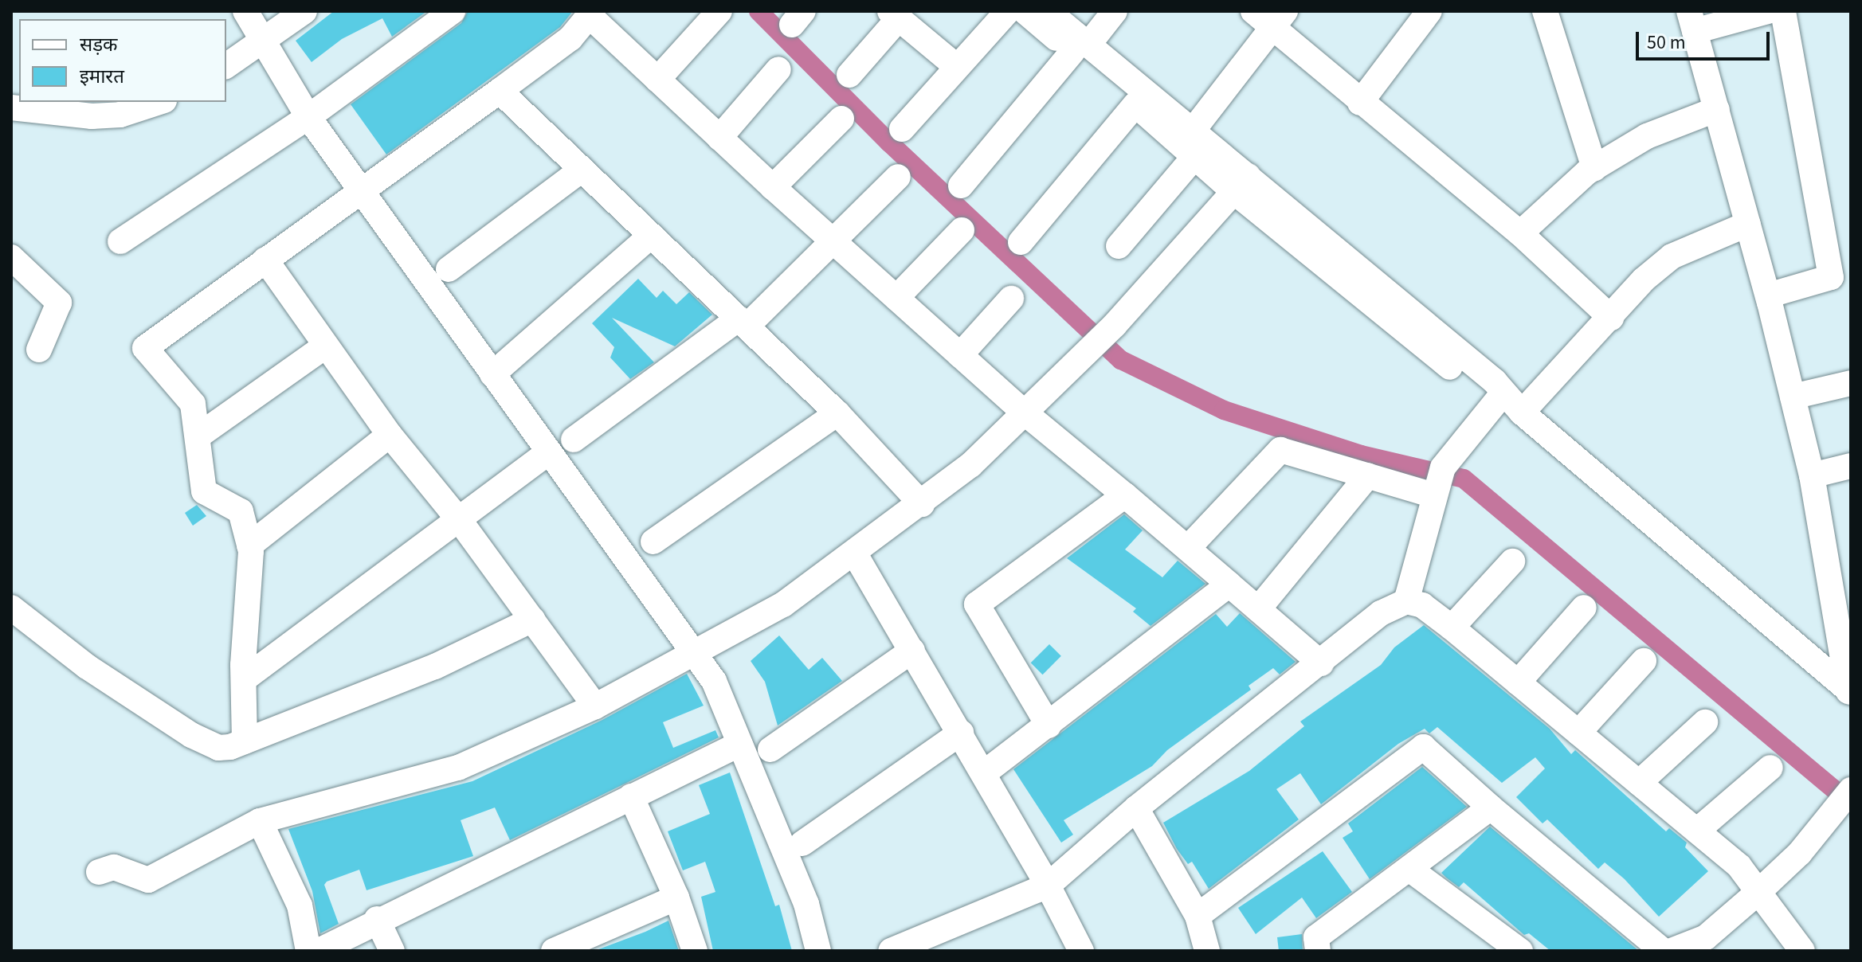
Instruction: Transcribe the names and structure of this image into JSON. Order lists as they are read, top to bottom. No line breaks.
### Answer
{"legend":["सड़क","इमारत"],"scale_bar":"50 m"}
